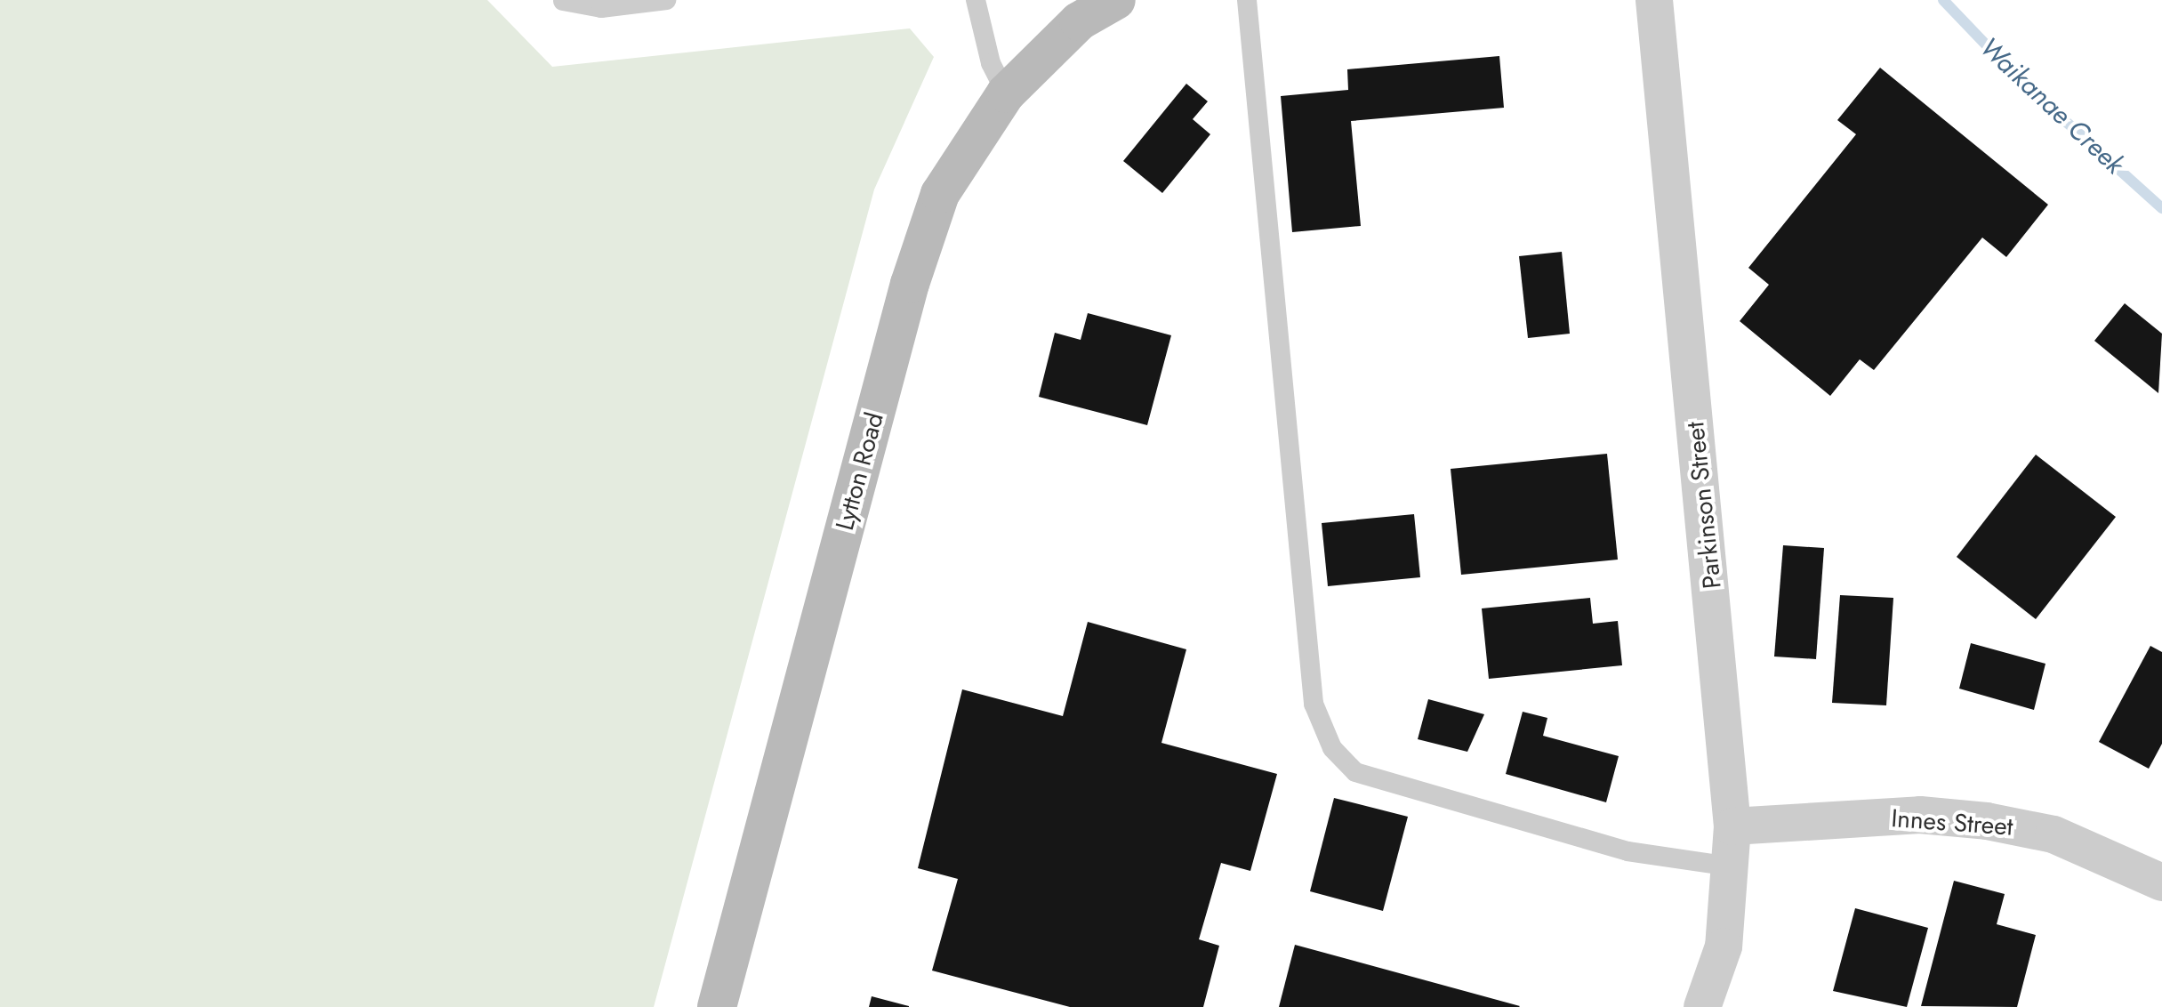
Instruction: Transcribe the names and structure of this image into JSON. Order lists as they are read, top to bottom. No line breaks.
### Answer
{"streets":{"main road":["Lytton Road"],"street":["Parkinson Street","Innes Street"]},"crossings":[["Parkinson Street","Innes Street"]],"water":["Waikanae Creek"]}
